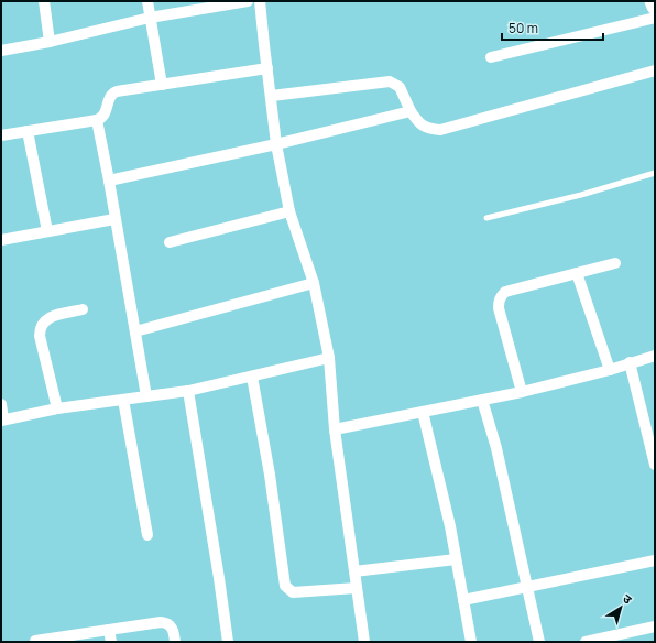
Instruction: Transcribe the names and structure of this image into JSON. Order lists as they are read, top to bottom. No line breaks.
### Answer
{"scale_bar":"50 m","north":"top right"}
